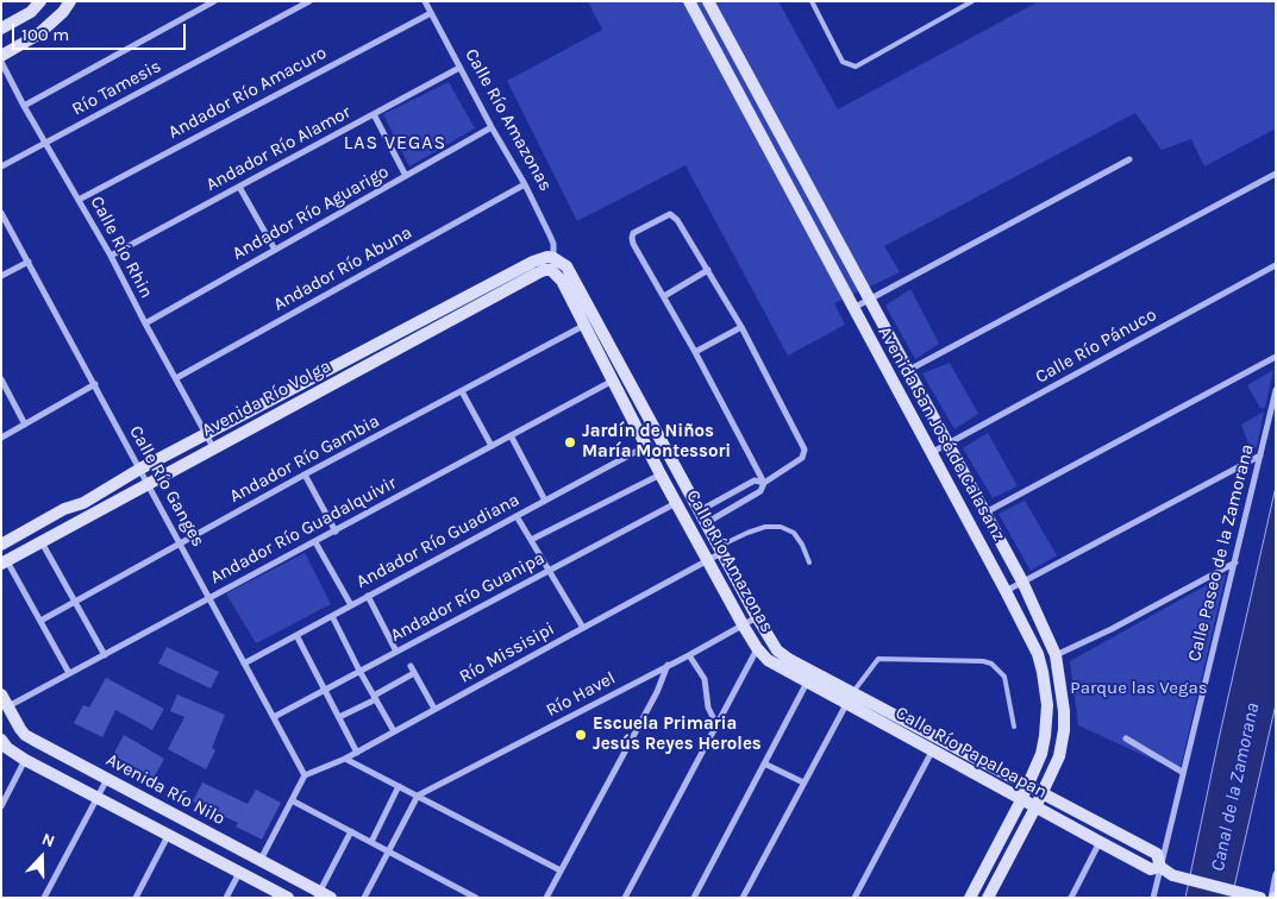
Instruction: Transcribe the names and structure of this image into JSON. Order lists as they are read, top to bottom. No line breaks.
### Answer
{"streets":{"street":["Río Tamesis","Andador Río Amacuro","Calle Río Amazonas","Andador Río Alamor","Andador Río Aguarigo","Calle Río Rhin","Andador Río Abuna","Calle Río Pánuco","Avenida Río Volga","Avenida San José de Calasanz","Andador Río Gambia","Calle Río Ganges","Andador Río Guadalquivir","Andador Río Guadiana","Calle Paseo de la Zamorana","Andador Río Guanipa","Río Missisipi","Río Havel","Calle Río Papaloapan","Avenida Río Nilo"]},"crossings":[["Río Tamesis","Calle Río Rhin"],["Andador Río Amacuro","Calle Río Amazonas"],["Andador Río Amacuro","Calle Río Rhin"],["Calle Río Amazonas","Andador Río Alamor"],["Calle Río Amazonas","Andador Río Aguarigo"],["Calle Río Amazonas","Andador Río Abuna"],["Calle Río Amazonas","Avenida Río Volga"],["Calle Río Amazonas","Andador Río Gambia"],["Calle Río Amazonas","Andador Río Guadalquivir"],["Calle Río Amazonas","Andador Río Guadiana"],["Calle Río Amazonas","Andador Río Guanipa"],["Calle Río Amazonas","Río Missisipi"],["Calle Río Amazonas","Río Havel"],["Calle Río Amazonas","Calle Río Papaloapan"],["Andador Río Alamor","Calle Río Rhin"],["Andador Río Aguarigo","Calle Río Rhin"],["Calle Río Rhin","Andador Río Abuna"],["Calle Río Rhin","Avenida Río Volga"],["Calle Río Pánuco","Avenida San José de Calasanz"],["Avenida Río Volga","Calle Río Ganges"],["Avenida San José de Calasanz","Calle Río Papaloapan"],["Andador Río Gambia","Calle Río Ganges"],["Calle Río Ganges","Andador Río Guadalquivir"],["Calle Río Ganges","Andador Río Guadiana"],["Calle Río Ganges","Andador Río Guanipa"],["Calle Río Ganges","Río Missisipi"],["Andador Río Guadalquivir","Avenida Río Nilo"],["Calle Paseo de la Zamorana","Calle Río Papaloapan"]],"districts":["LAS VEGAS"],"water":["Canal de la Zamorana"],"parks":["Parque las Vegas"],"places":["Jardín de Niños María Montessori","Escuela Primaria Jesús Reyes Heroles"],"scale_bar":"100 m","north":"top"}
